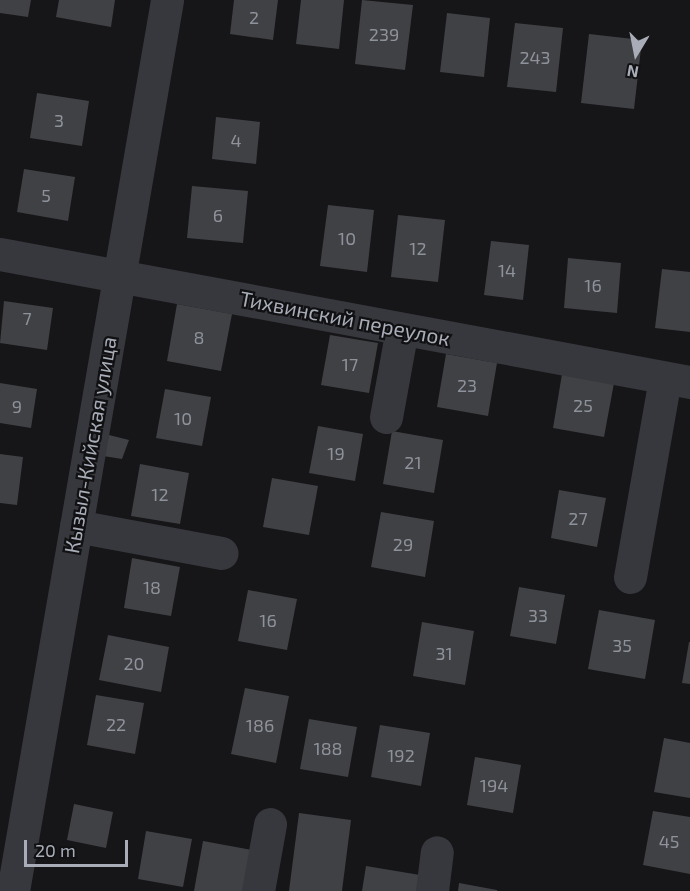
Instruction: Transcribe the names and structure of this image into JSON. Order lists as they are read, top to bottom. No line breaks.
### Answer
{"streets":{"street":["Тихвинский переулок","Кызыл-Кийская улица"]},"crossings":[["Тихвинский переулок","Кызыл-Кийская улица"]],"house_numbers":["2","239","243","3","4","5","6","10","12","14","16","7","8","17","23","25","9","10","19","21","12","27","29","18","33","16","35","31","20","22","186","188","192","194","45"],"scale_bar":"20 m","north":"bottom"}
